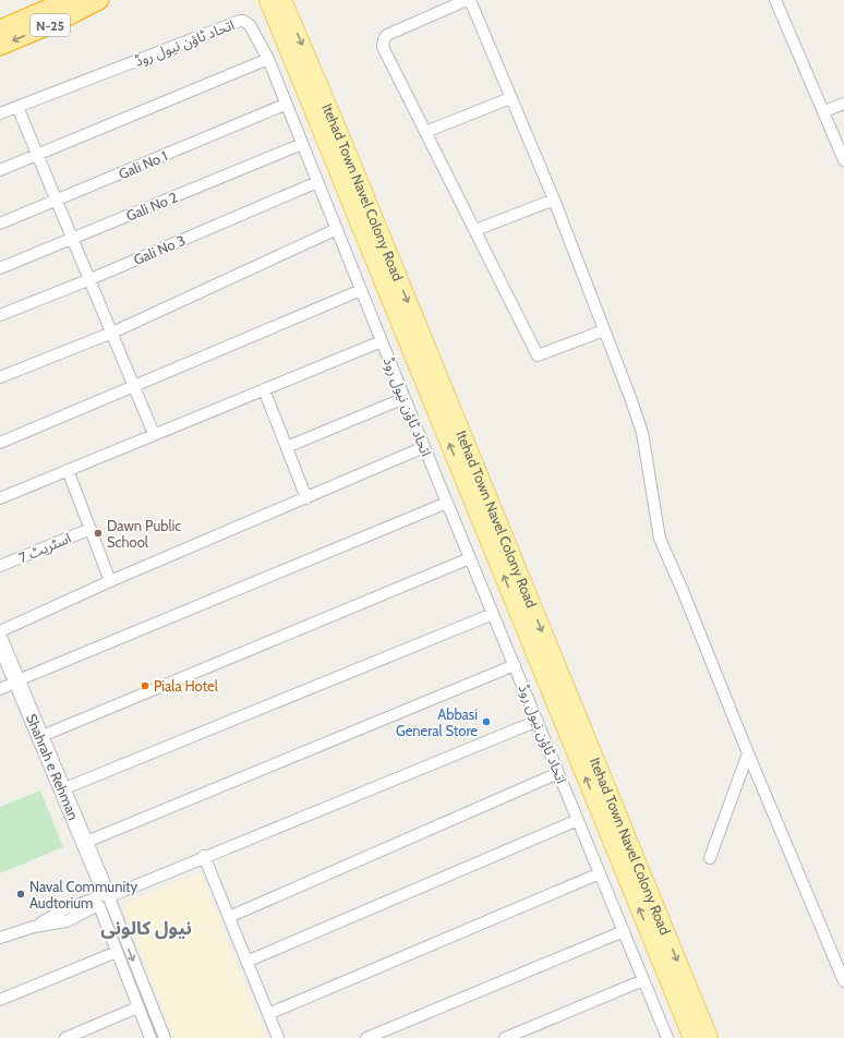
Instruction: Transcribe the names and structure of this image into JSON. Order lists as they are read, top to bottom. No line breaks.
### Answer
{"streets":{"highway":["N-25"],"main road":["Itehad Town Navel Colony Road","Shahrah e Rehman"],"street":["اتحاد ٹاؤن نیول روڈ","Gali No 1","Gali No 2","Gali No 3","اسٹریٹ 7"]},"crossings":[["اتحاد ٹاؤن نیول روڈ","Gali No 1"],["اتحاد ٹاؤن نیول روڈ","Gali No 2"],["اتحاد ٹاؤن نیول روڈ","Gali No 3"]],"districts":["نیول کالونی"],"places":["Dawn Public School","Piala Hotel","Abbasi General Store","Naval Community Audtorium"]}
